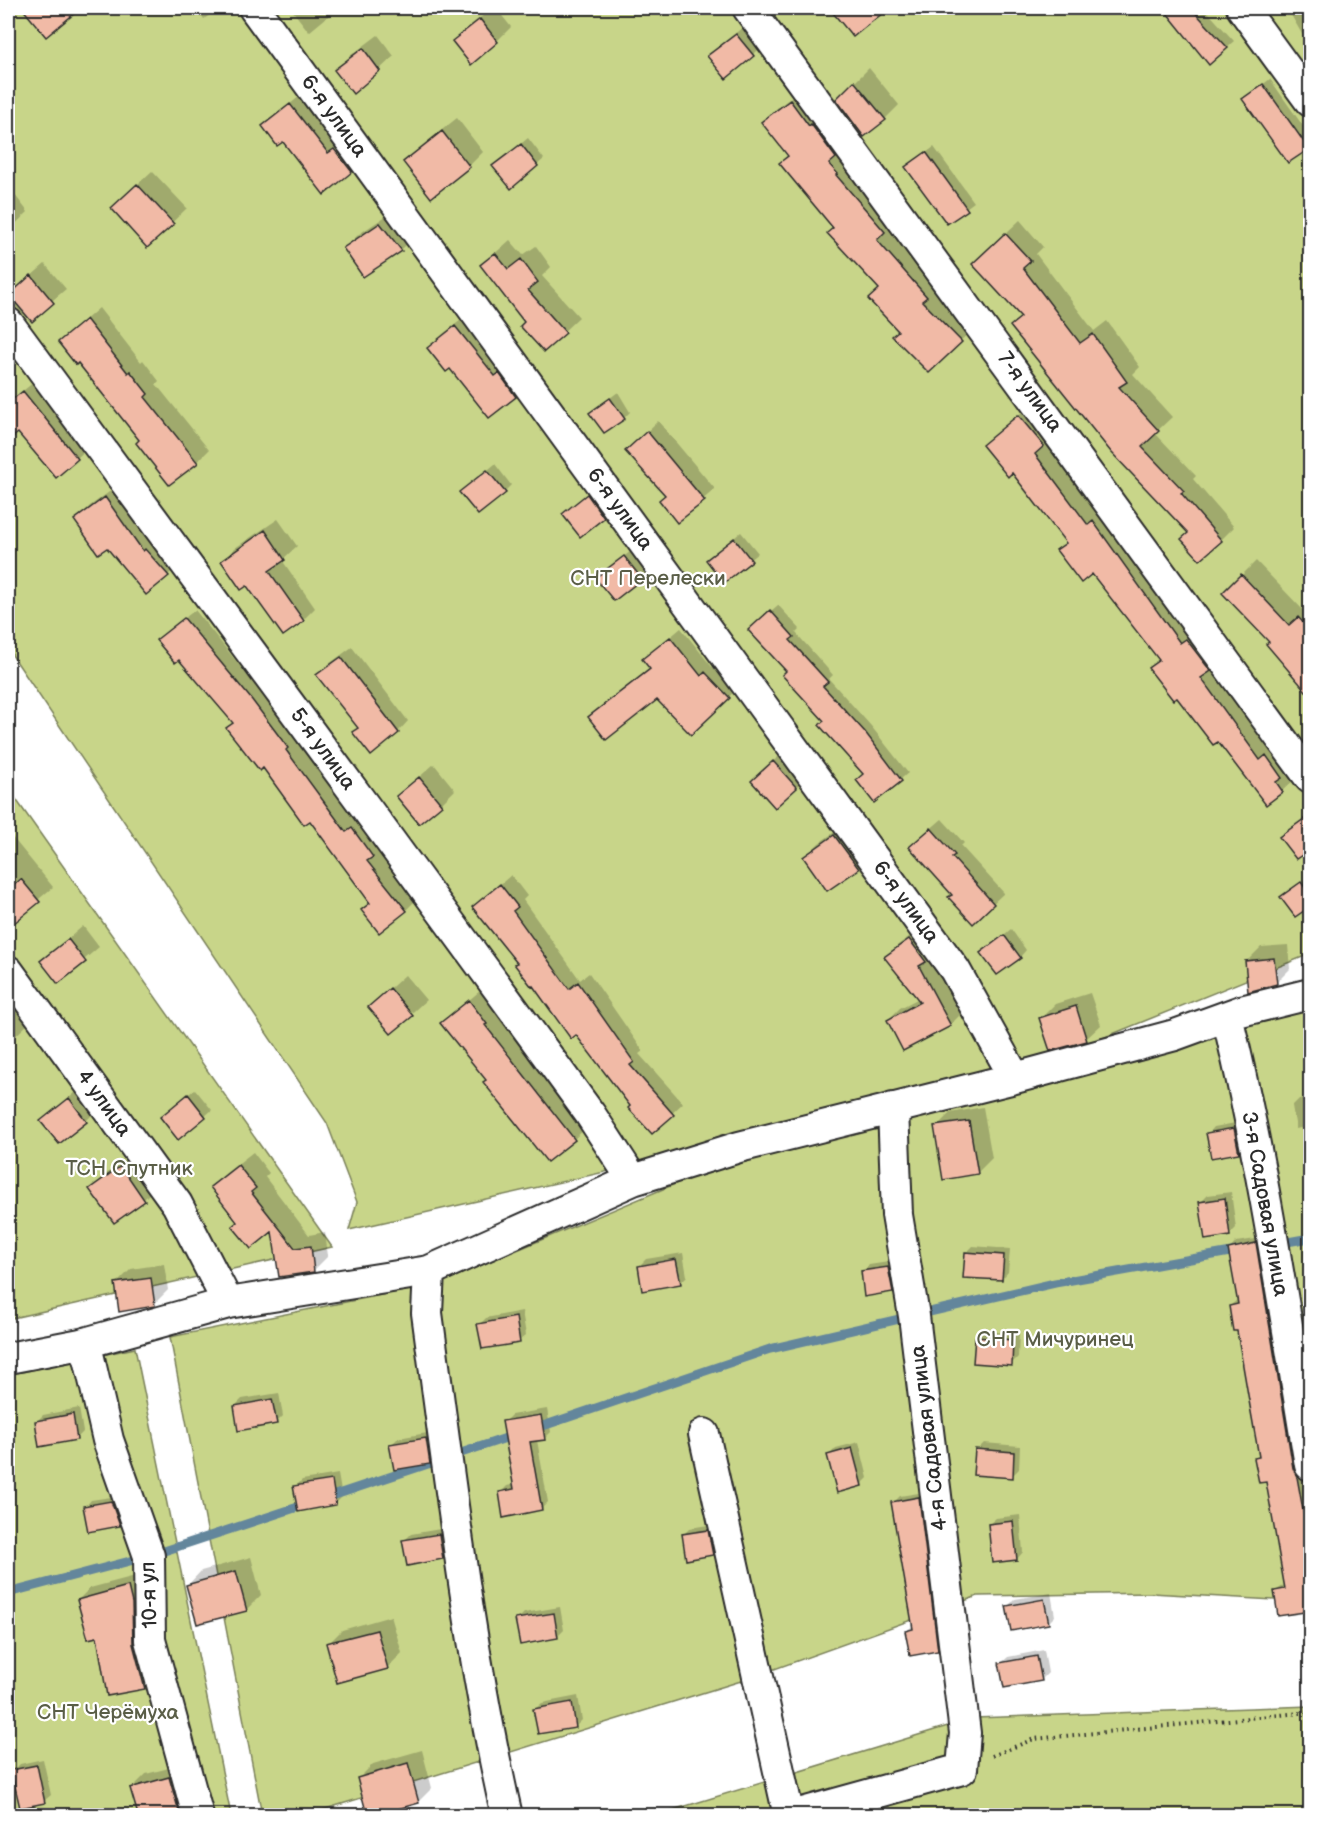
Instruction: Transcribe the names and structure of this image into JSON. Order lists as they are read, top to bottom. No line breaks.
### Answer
{"streets":{"street":["6-я улица","7-я улица","5-я улица","4 улица","3-я Садовая улица","4-я Садовая улица","10-я ул"]},"parks":["СНТ Перелески","ТСН Спутник","СНТ Мичуринец","СНТ Черёмуха"]}
